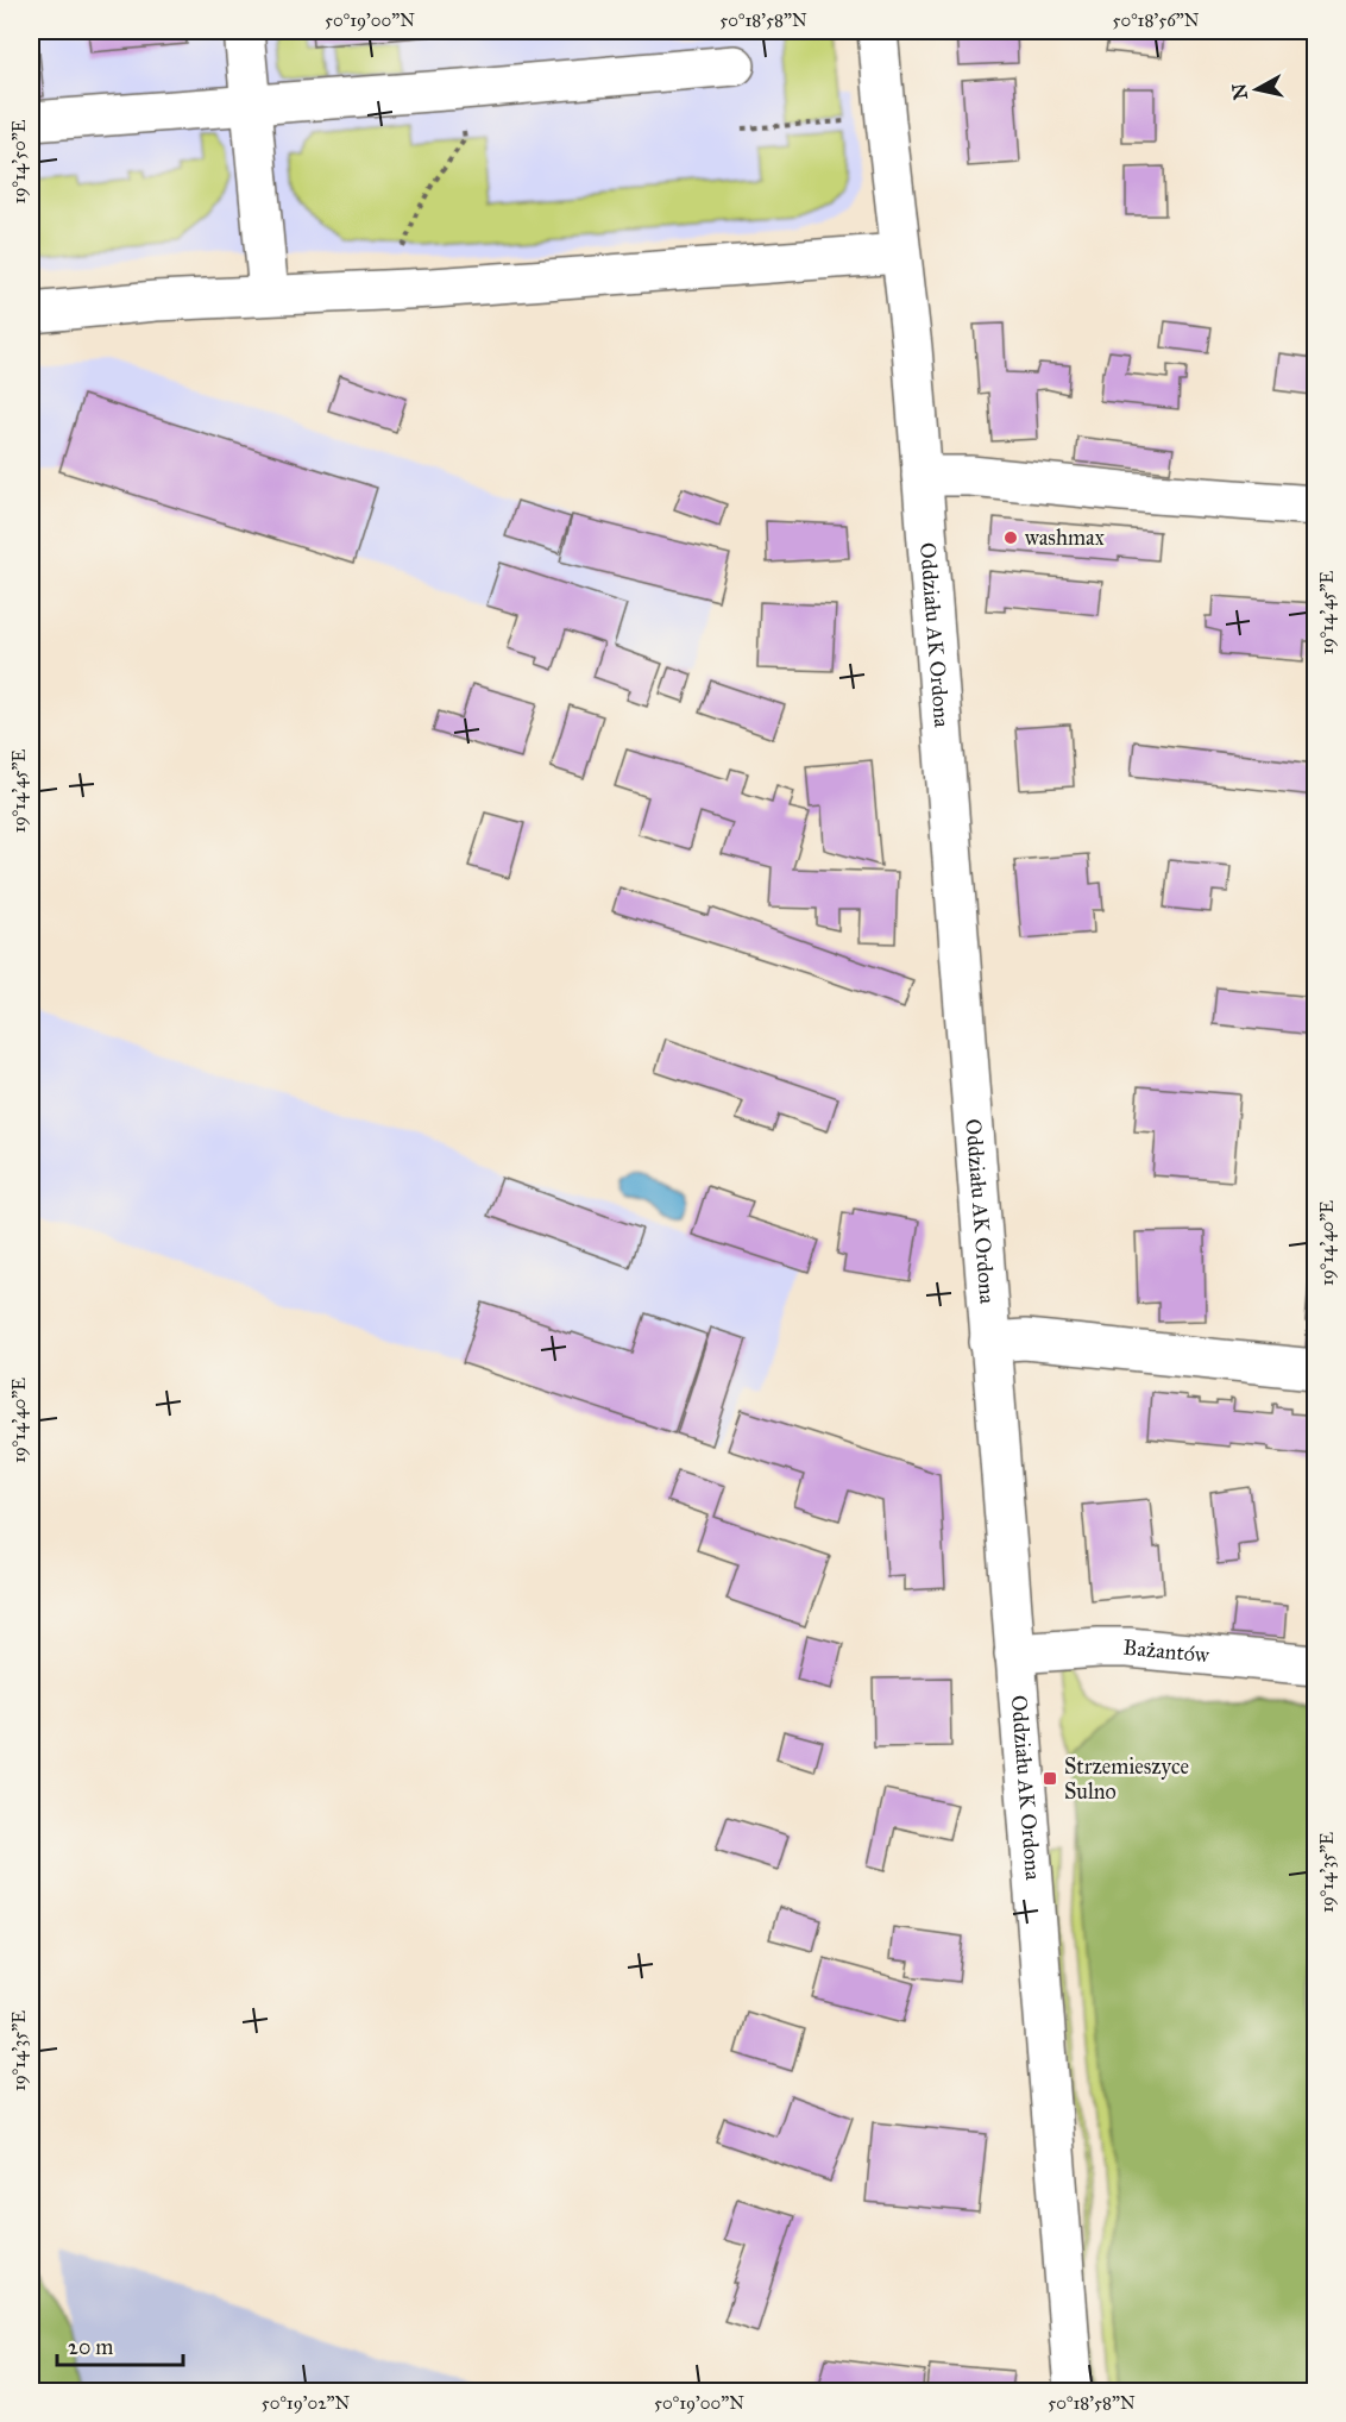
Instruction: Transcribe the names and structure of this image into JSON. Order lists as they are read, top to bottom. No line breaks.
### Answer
{"streets":{"street":["Oddziału AK Ordona","Bażantów"]},"crossings":[["Oddziału AK Ordona","Bażantów"]],"places":{"other":["washmax"],"transit":["Strzemieszyce Sulno"]},"scale_bar":"20 m","north":"left","coordinates":["50°19'00\"N","50°18'58\"N","50°18'56\"N","19°14'50\"E","19°14'45\"E","19°14'40\"E","19°14'35\"E","50°19'02\"N"]}
